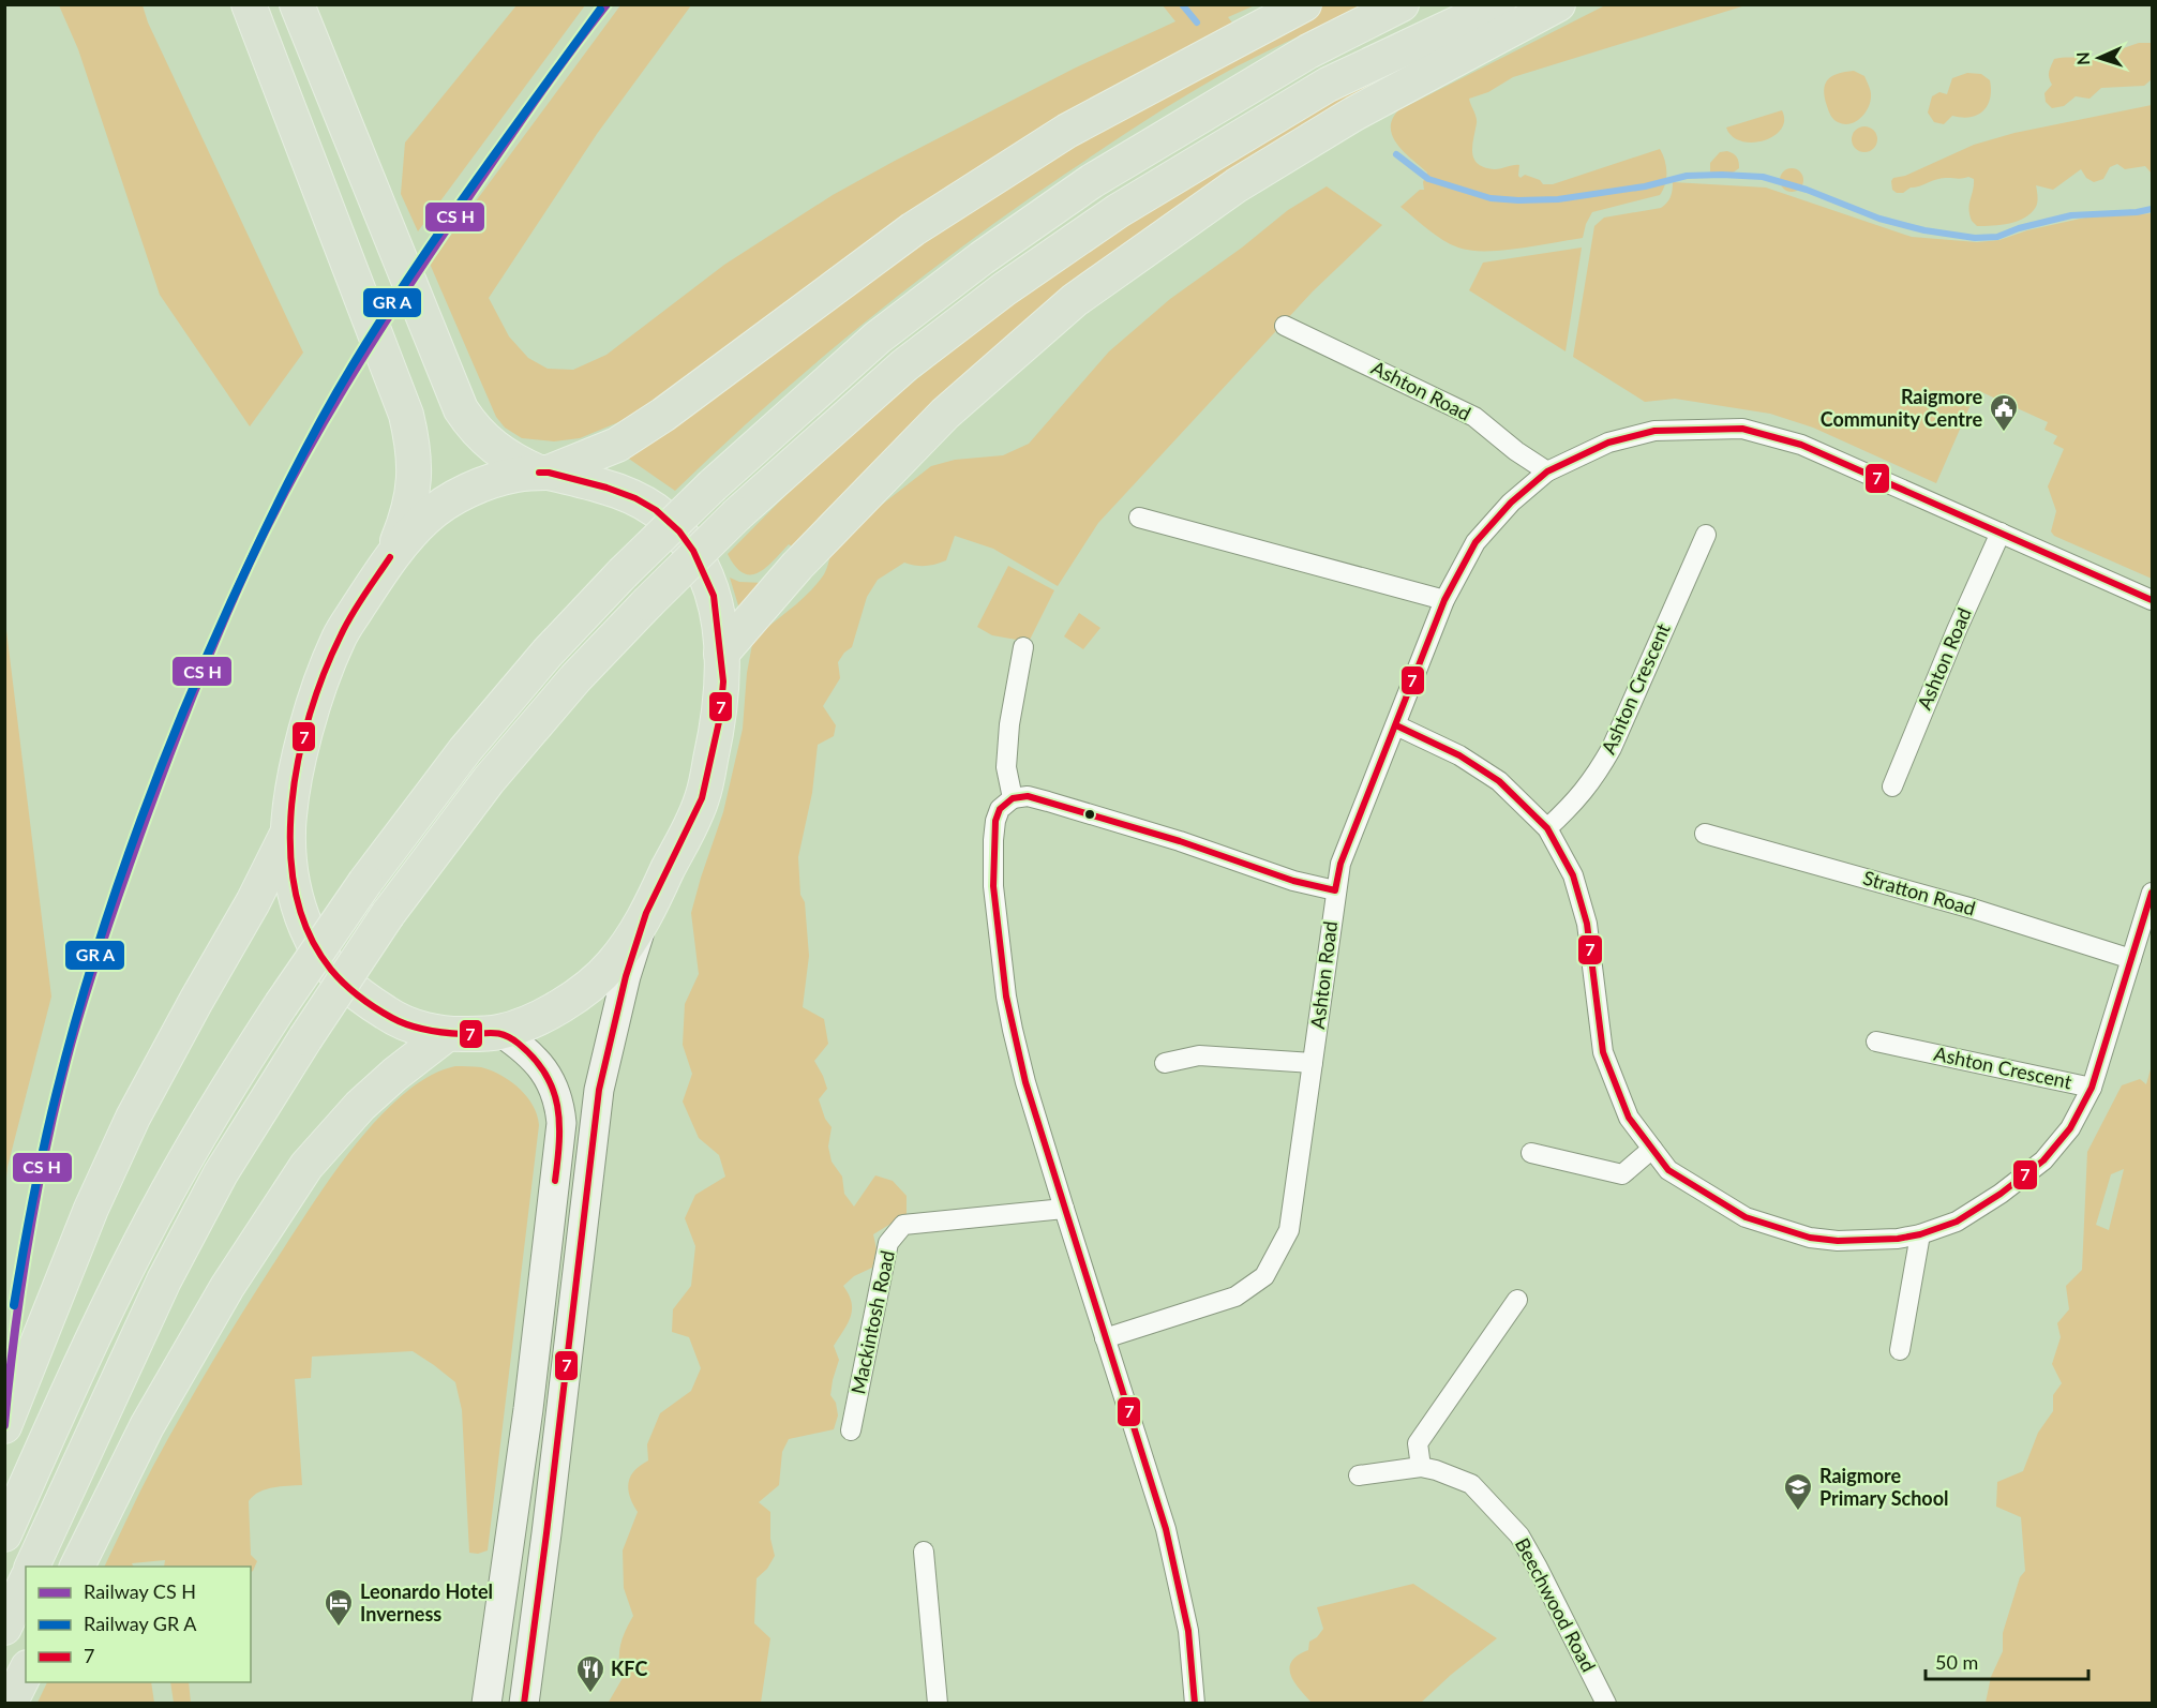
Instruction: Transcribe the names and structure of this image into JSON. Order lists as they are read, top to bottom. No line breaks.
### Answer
{"streets":{"street":["Ashton Road","Ashton Crescent","Stratton Road","Mackintosh Road","Beechwood Road"]},"crossings":[["Ashton Road","Ashton Crescent"]],"places":{"public building":["Raigmore Community Centre"],"school or university":["Raigmore Primary School"],"hotel":["Leonardo Hotel Inverness"],"restaurant":["KFC"]},"lines":["transit line 7"],"legend":["Railway CS H","Railway GR A","7"],"scale_bar":"50 m","north":"left"}
